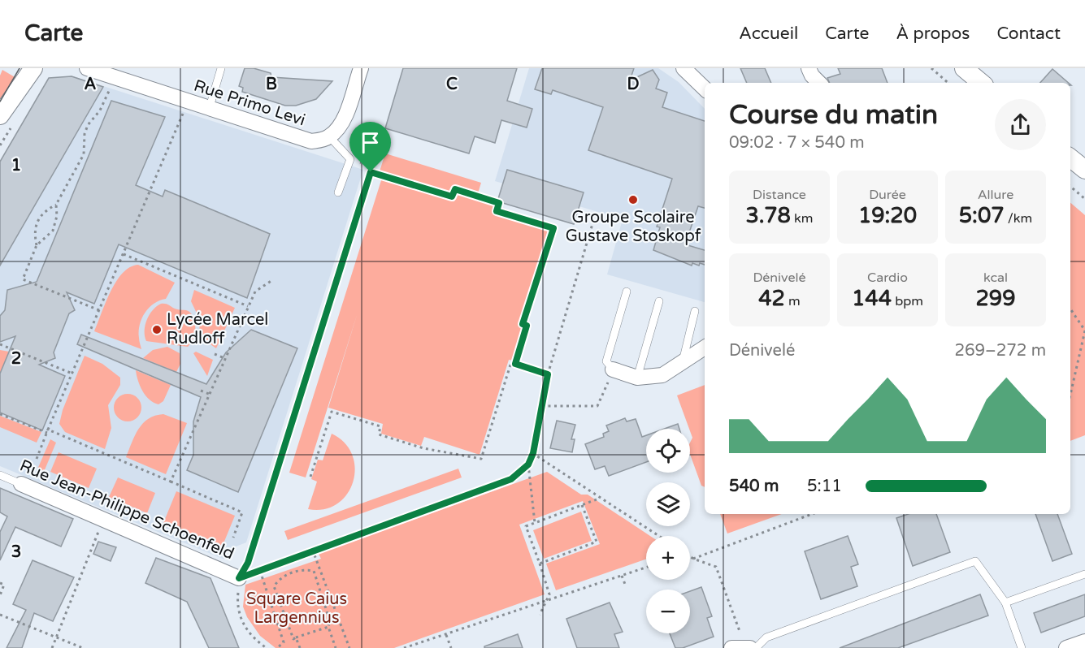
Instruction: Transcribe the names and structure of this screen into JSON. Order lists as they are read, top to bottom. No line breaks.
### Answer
{"streets":{"street":["Rue Primo Levi","Rue Jean-Philippe Schoenfeld"]},"parks":["Square Caius Largennius"],"places":["Groupe Scolaire Gustave Stoskopf","Lycée Marcel Rudloff"],"page":{"header":"Carte","nav":["Accueil","Carte","À propos","Contact"],"heading":["Course du matin","09:02 · 7 × 540 m"],"stats":[["Distance","3.78 km"],["Durée","19:20"],["Allure","5:07 /km"],["Dénivelé","42 m"],["Cardio","144 bpm"],["kcal","299"]],"chart":["Dénivelé","269–272 m"],"map_buttons":["+","−"],"list":[{"name":"540 m","note":"5:11"}]},"grid":{"columns":["A","B","C","D"],"rows":["1","2","3"]}}
